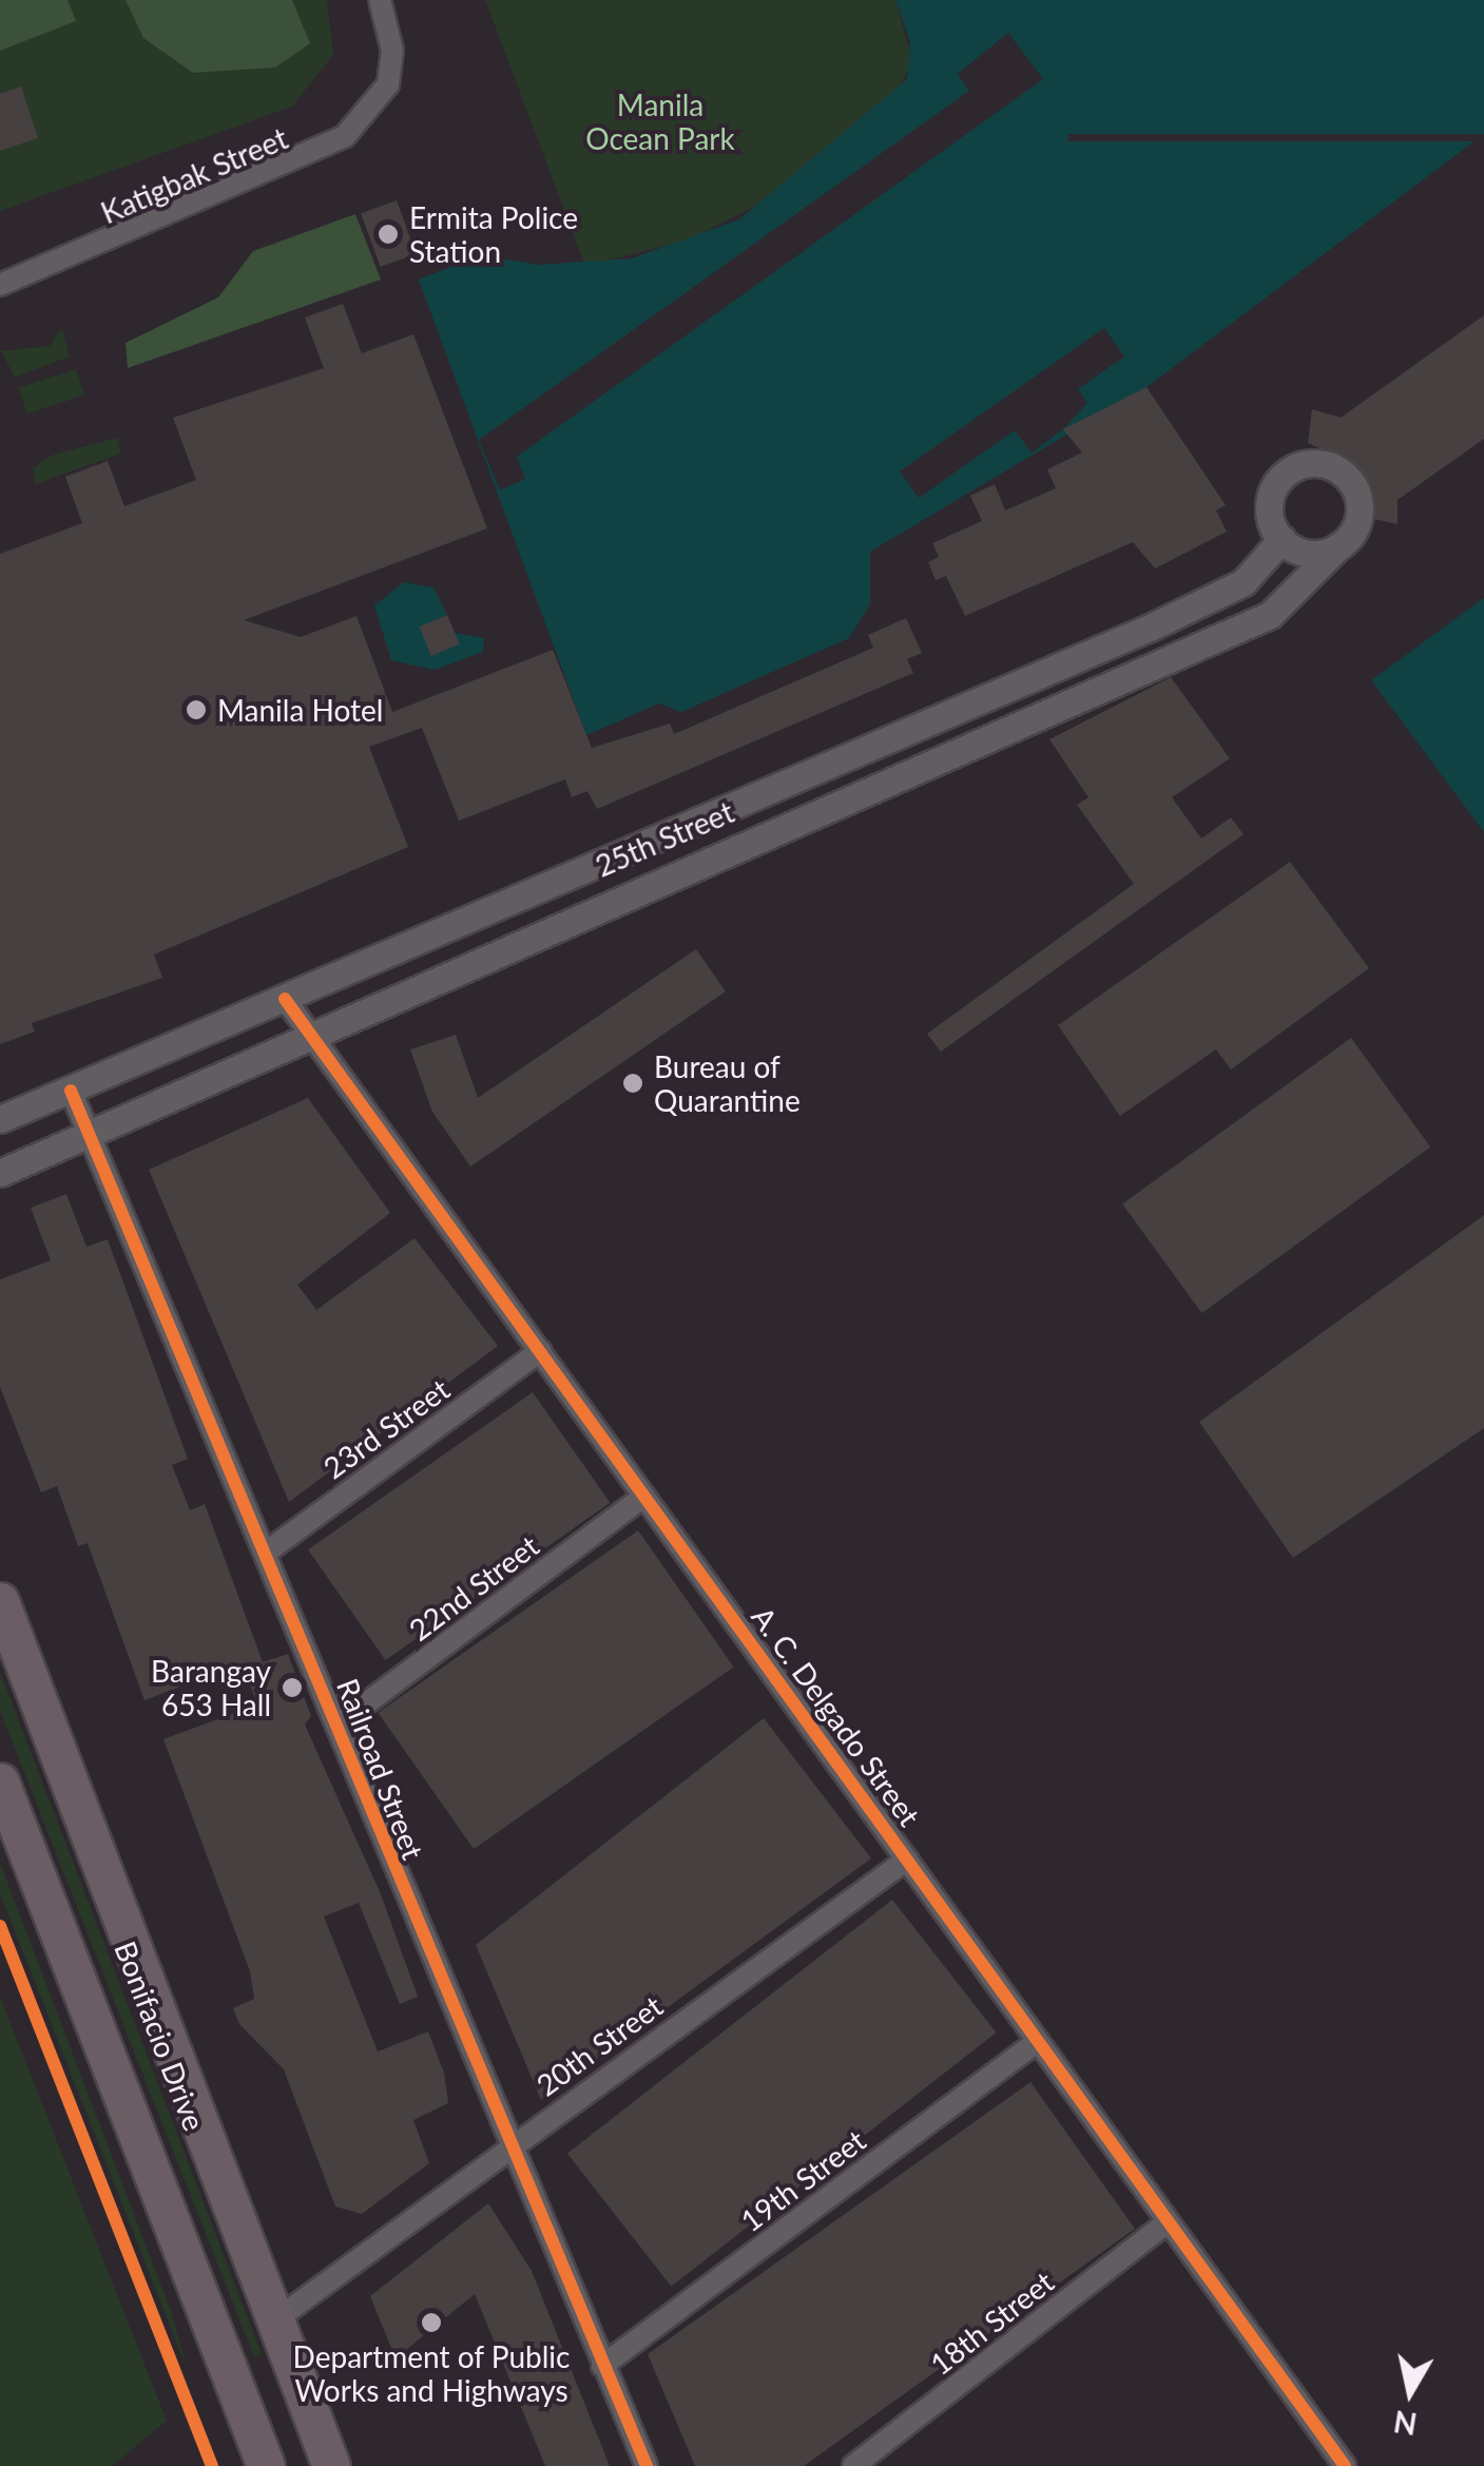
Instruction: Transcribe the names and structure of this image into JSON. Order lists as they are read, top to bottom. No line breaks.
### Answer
{"streets":{"highway":["Bonifacio Drive"],"street":["Katigbak Street","25th Street","23rd Street","22nd Street","A. C. Delgado Street","Railroad Street","20th Street","19th Street","18th Street"]},"crossings":[["25th Street","A. C. Delgado Street"],["25th Street","Railroad Street"],["23rd Street","A. C. Delgado Street"],["23rd Street","Railroad Street"],["22nd Street","A. C. Delgado Street"],["22nd Street","Railroad Street"],["A. C. Delgado Street","20th Street"],["A. C. Delgado Street","19th Street"],["A. C. Delgado Street","18th Street"],["Railroad Street","20th Street"],["Railroad Street","19th Street"],["Bonifacio Drive","20th Street"]],"parks":["Manila Ocean Park"],"places":["Ermita Police Station","Manila Hotel","Bureau of Quarantine","Barangay 653 Hall","Department of Public Works and Highways"],"north":"bottom"}
